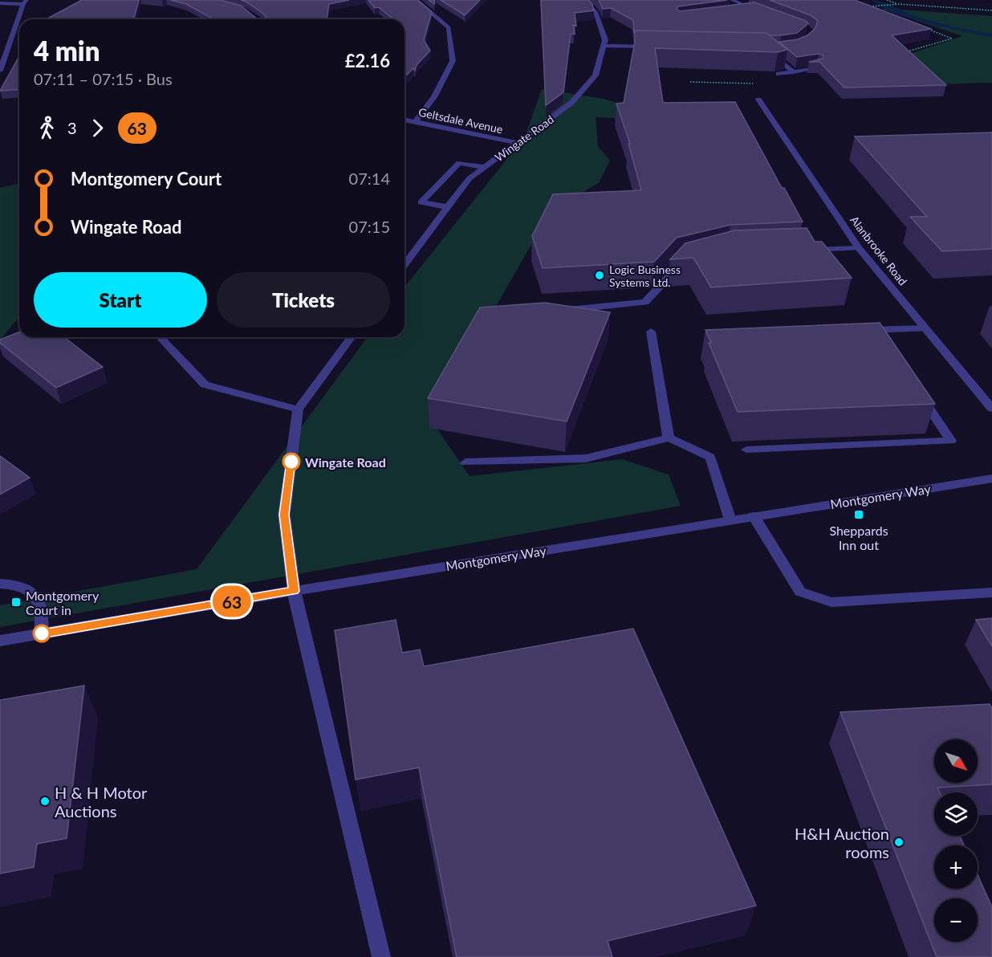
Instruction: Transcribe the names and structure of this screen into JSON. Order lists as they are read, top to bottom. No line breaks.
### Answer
{"streets":{"street":["Geltsdale Avenue","Wingate Road","Alanbrooke Road","Montgomery Way"]},"crossings":[["Geltsdale Avenue","Wingate Road"]],"places":{"other":["Logic Business Systems Ltd.","Wingate Road","H & H Motor Auctions","H&H Auction rooms"],"transit":["Sheppards Inn out","Montgomery Court in"]},"lines":["bus line 63"],"north":"bottom right","page":{"on_map":"63","heading":["4 min","07:11 – 07:15 · Bus","£2.16"],"legs":["3","63"],"list":[{"name":"Montgomery Court","value":"07:14"},{"name":"Wingate Road","value":"07:15"}],"buttons":["Start","Tickets"],"map_buttons":["+","−"]}}
